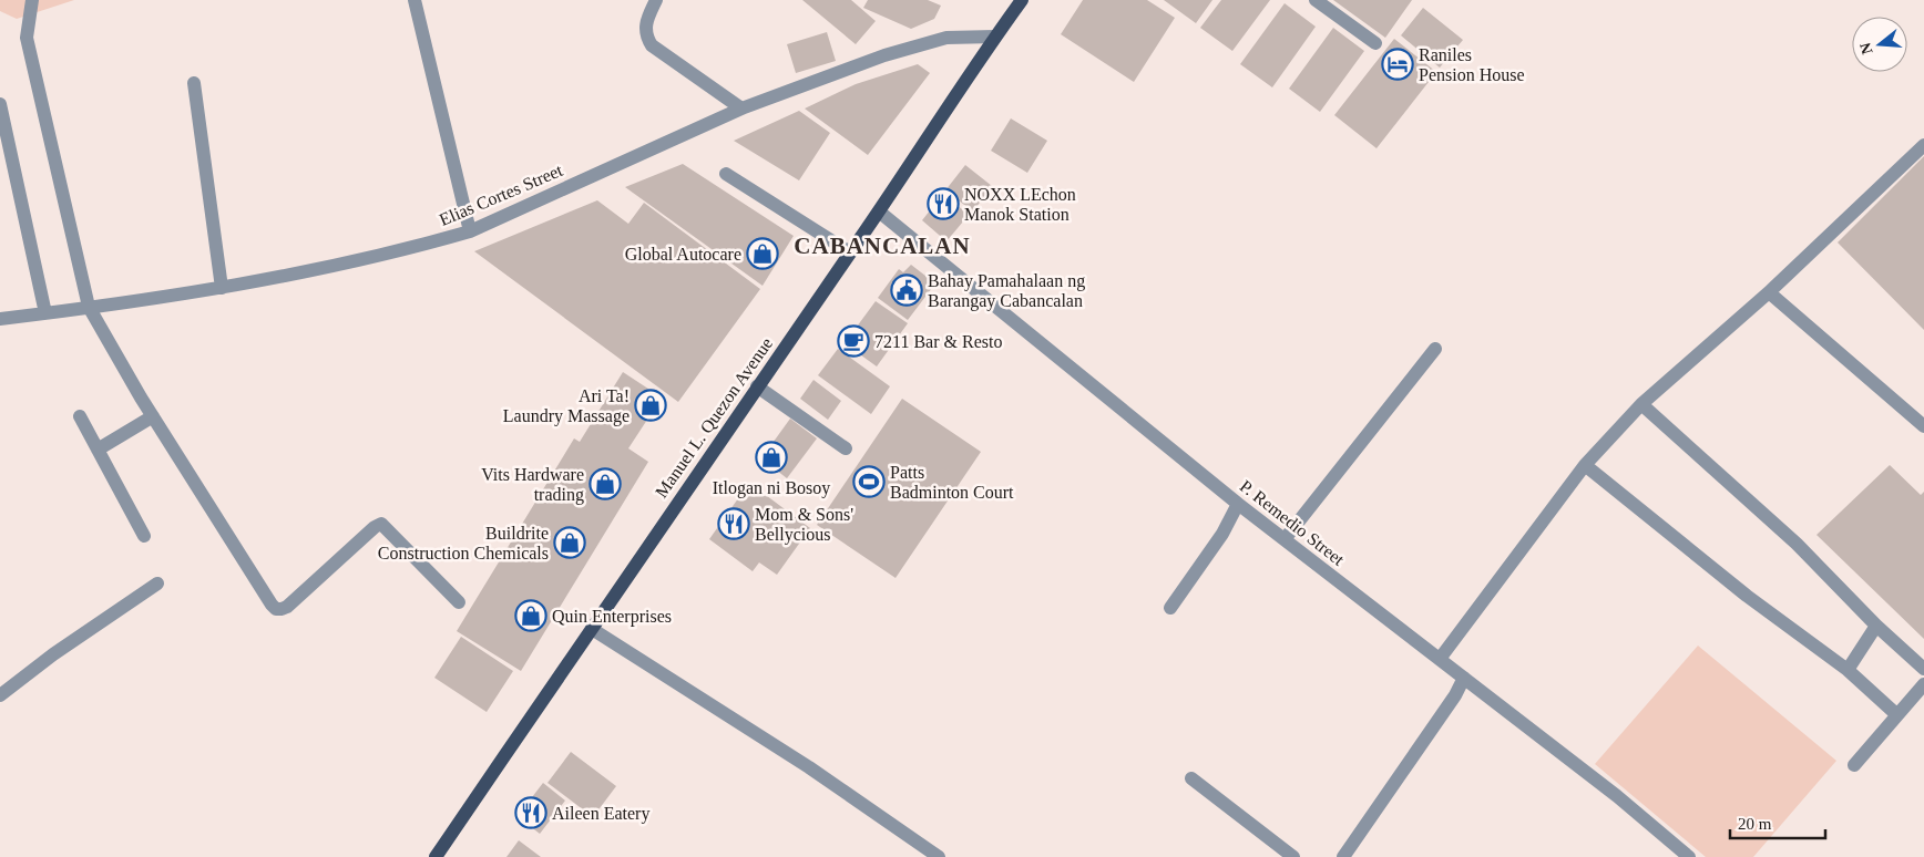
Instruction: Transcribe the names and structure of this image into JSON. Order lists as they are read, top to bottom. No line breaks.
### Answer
{"streets":{"main road":["Manuel L. Quezon Avenue"],"street":["Elias Cortes Street","P. Remedio Street"]},"crossings":[["Elias Cortes Street","Manuel L. Quezon Avenue"],["Manuel L. Quezon Avenue","P. Remedio Street"]],"districts":["CABANCALAN"],"places":{"hotel":["Raniles Pension House"],"restaurant":["NOXX LEchon Manok Station","Mom & Sons' Bellycious","Aileen Eatery"],"shop":["Global Autocare","Ari Ta! Laundry Massage","Itlogan ni Bosoy","Vits Hardware trading","Buildrite Construction Chemicals","Quin Enterprises"],"public building":["Bahay Pamahalaan ng Barangay Cabancalan"],"cafe":["7211 Bar & Resto"],"sports":["Patts Badminton Court"]},"scale_bar":"20 m","north":"left"}
